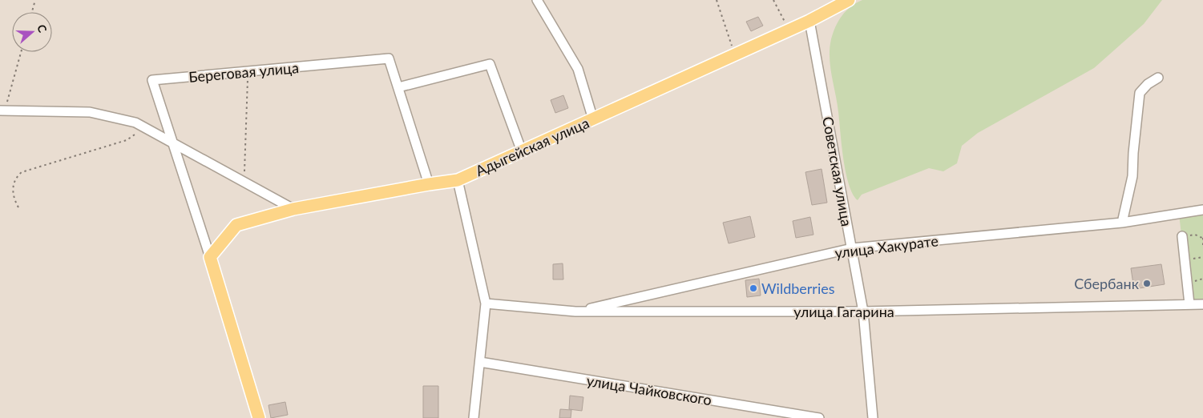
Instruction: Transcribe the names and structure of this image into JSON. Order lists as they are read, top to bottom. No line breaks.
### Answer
{"streets":{"main road":["Адыгейская улица"],"street":["Береговая улица","Советская улица","улица Хакурате","улица Гагарина","улица Чайковского"]},"crossings":[["Береговая улица","Адыгейская улица"],["Адыгейская улица","Советская улица"],["Советская улица","улица Хакурате"],["Советская улица","улица Гагарина"],["улица Хакурате","улица Гагарина"]],"places":["Сбербанк","Wildberries"],"north":"right"}
